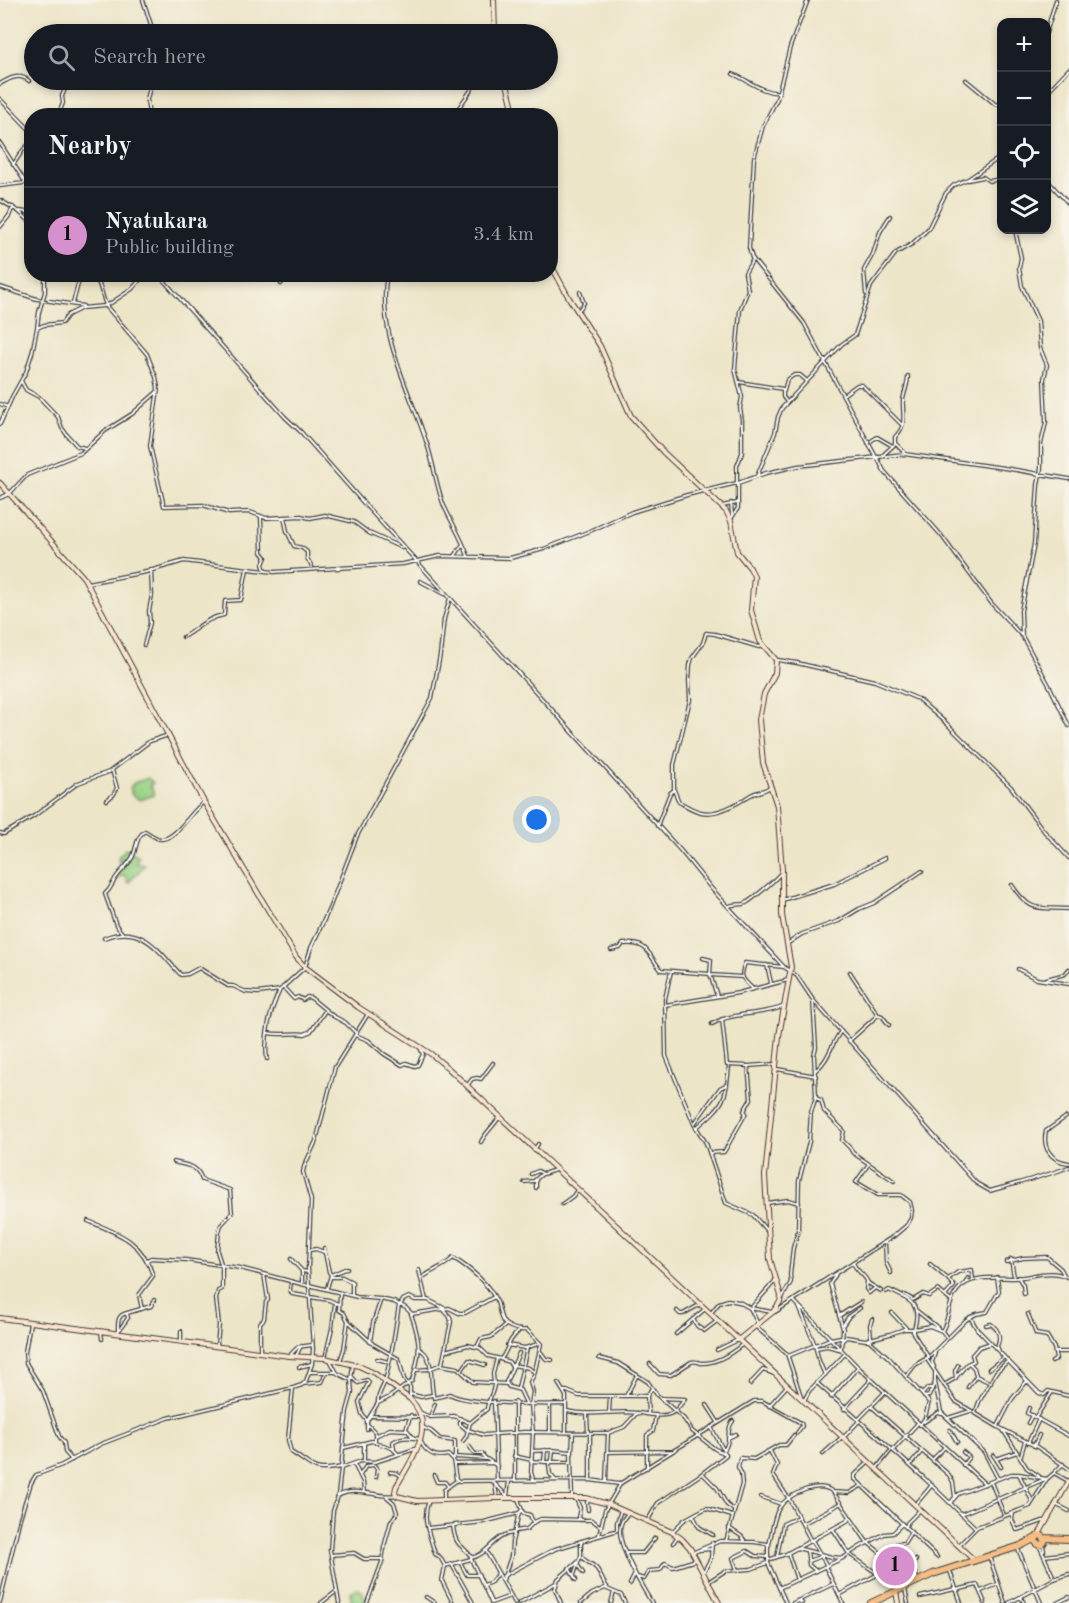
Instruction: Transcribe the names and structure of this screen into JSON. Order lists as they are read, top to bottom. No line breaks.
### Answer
{"page":{"map_buttons":["+","−"],"search":"Search here","heading":"Nearby","list":[{"mark":"1","name":"Nyatukara","note":"Public building","value":"3.4 km"}],"pins":"1"}}
